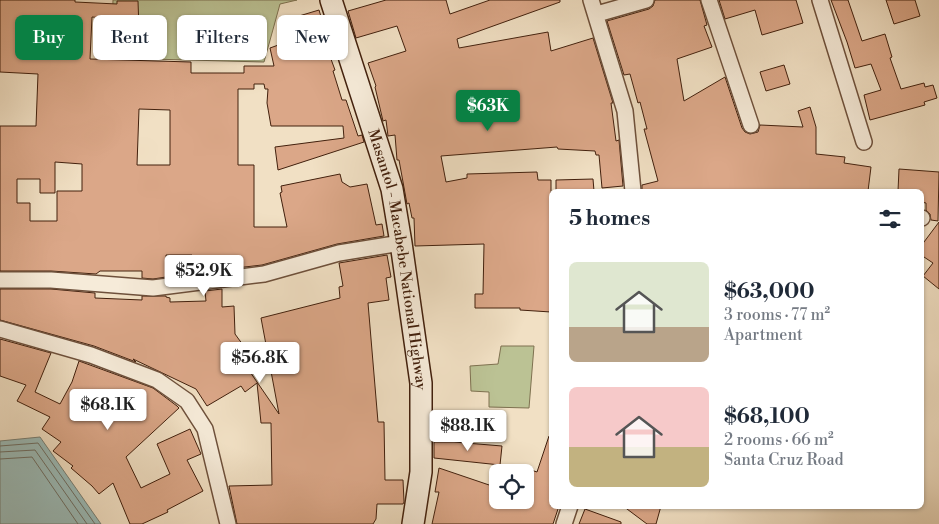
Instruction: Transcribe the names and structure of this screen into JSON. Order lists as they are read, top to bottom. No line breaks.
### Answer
{"streets":{"main road":["Masantol - Macabebe National Highway"]},"page":{"chip":["Buy","Rent","Filters","New"],"price":["$63K","$52.9K","$56.8K","$68.1K","$88.1K"],"heading":"5 homes","list":[{"name":"$63,000","note":"3 rooms · 77 m² · Apartment"},{"name":"$68,100","note":"2 rooms · 66 m² · Santa Cruz Road"}]}}
